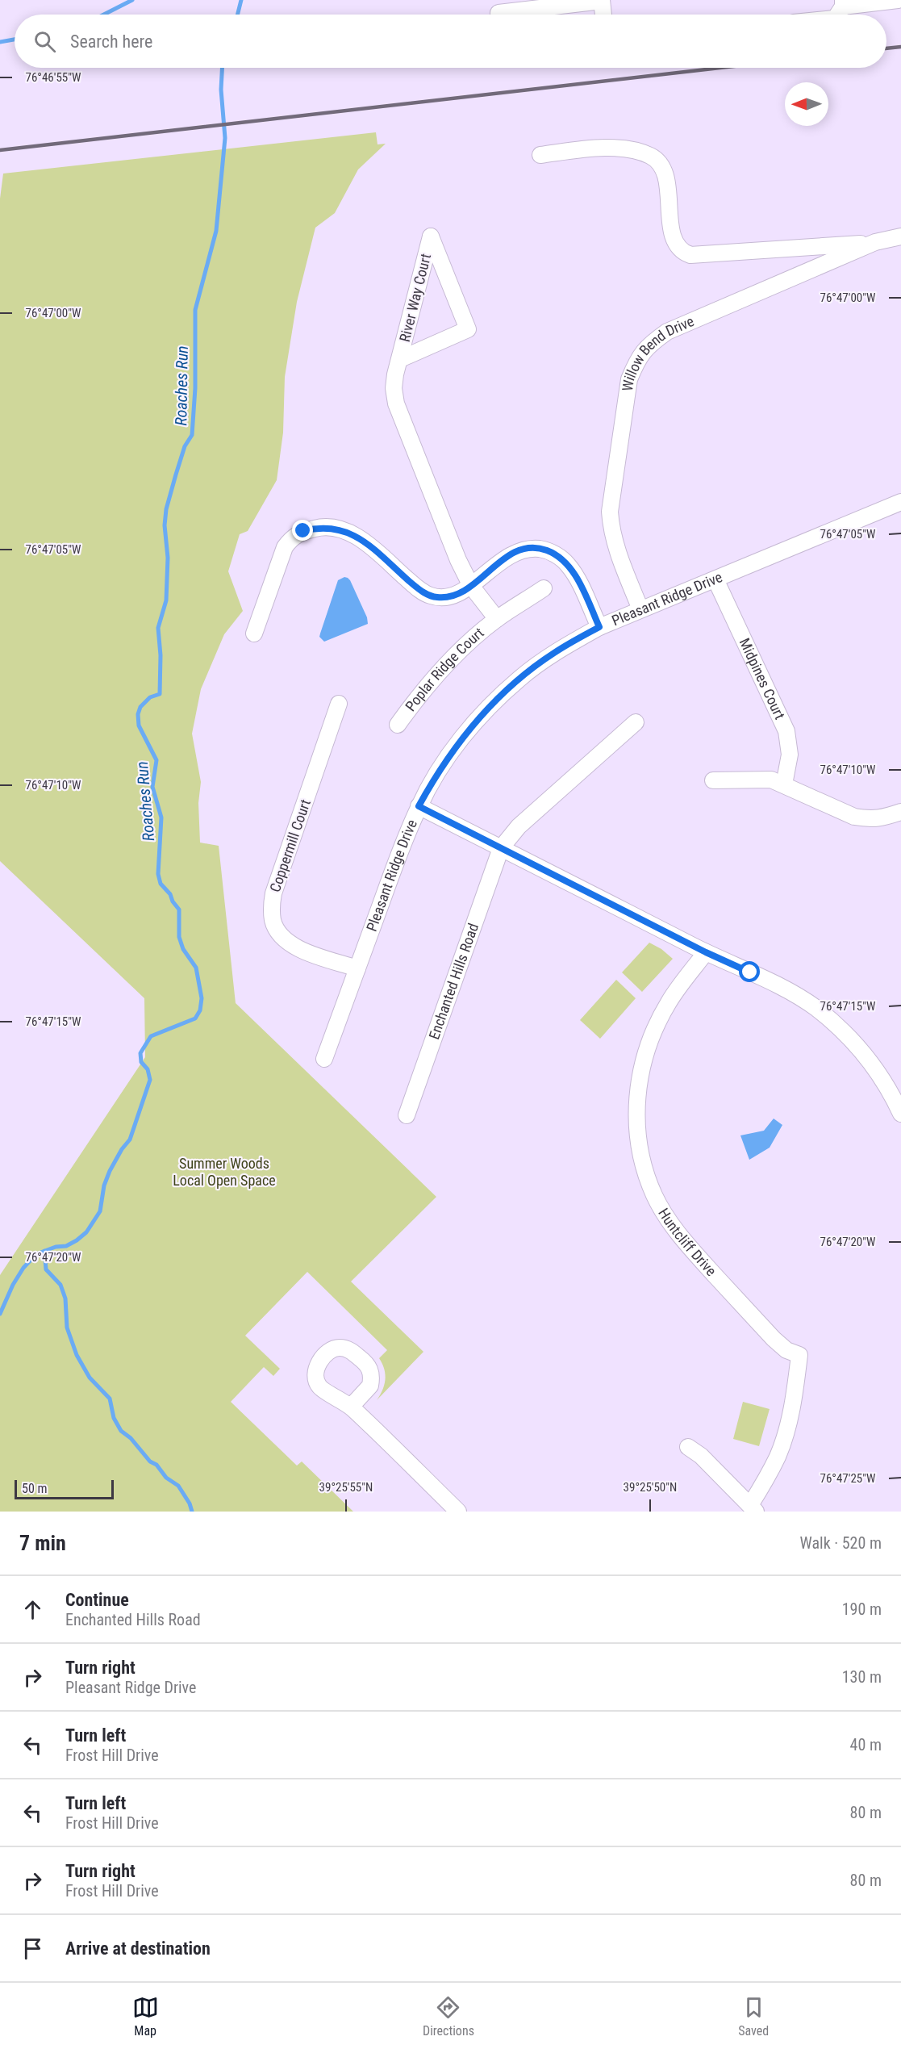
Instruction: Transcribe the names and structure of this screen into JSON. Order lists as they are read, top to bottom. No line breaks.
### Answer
{"streets":{"street":["River Way Court","Willow Bend Drive","Pleasant Ridge Drive","Poplar Ridge Court","Midpines Court","Coppermill Court","Enchanted Hills Road","Huntcliff Drive"]},"crossings":[["River Way Court","Poplar Ridge Court"],["Willow Bend Drive","Pleasant Ridge Drive"],["Pleasant Ridge Drive","Midpines Court"],["Pleasant Ridge Drive","Coppermill Court"]],"water":["Roaches Run"],"parks":["Summer Woods Local Open Space"],"scale_bar":"50 m","north":"left","page":{"search":"Search here","scale":"50 m","heading":["7 min","Walk · 520 m"],"list":[["Continue","Enchanted Hills Road","190 m"],["Turn right","Pleasant Ridge Drive","130 m"],["Turn left","Frost Hill Drive","40 m"],["Turn left","Frost Hill Drive","80 m"],["Turn right","Frost Hill Drive","80 m"],"Arrive at destination"],"nav":["Map","Directions","Saved"]},"coordinates":["76°46'55\"W","76°47'00\"W","76°47'05\"W","76°47'10\"W","76°47'15\"W","76°47'20\"W","76°47'25\"W","39°25'55\"N","39°25'50\"N"]}
